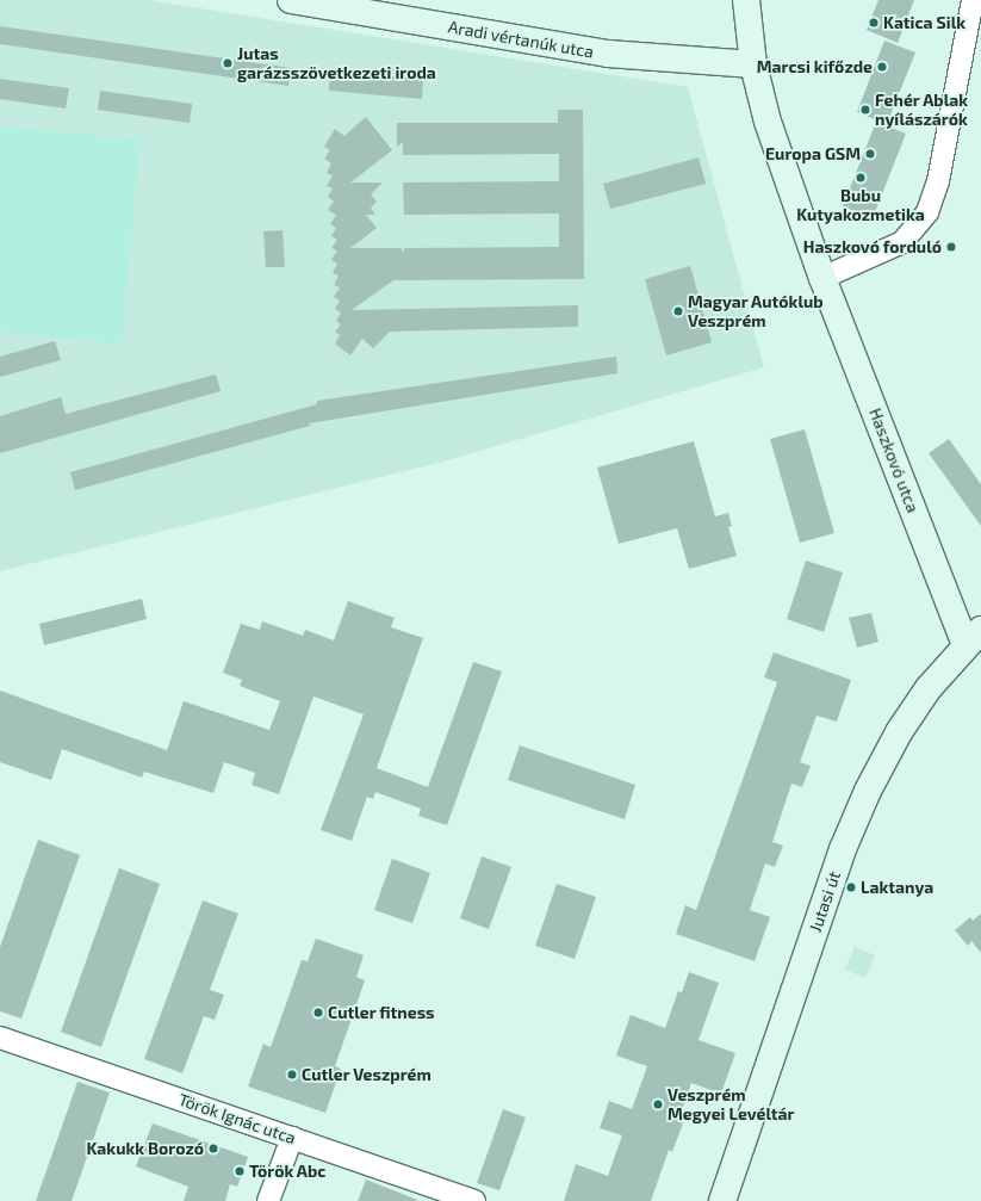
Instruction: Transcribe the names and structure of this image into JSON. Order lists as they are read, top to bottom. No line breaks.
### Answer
{"streets":{"street":["Aradi vértanúk utca","Haszkovó utca","Jutasi út","Török Ignác utca"]},"crossings":[["Aradi vértanúk utca","Haszkovó utca"],["Haszkovó utca","Jutasi út"]],"places":["Katica Silk","Jutas garázsszövetkezeti iroda","Marcsi kifőzde","Fehér Ablak nyílászárók","Europa GSM","Bubu Kutyakozmetika","Haszkovó forduló","Magyar Autóklub Veszprém","Laktanya","Cutler fitness","Cutler Veszprém","Veszprém Megyei Levéltár","Kakukk Borozó","Török Abc"]}
